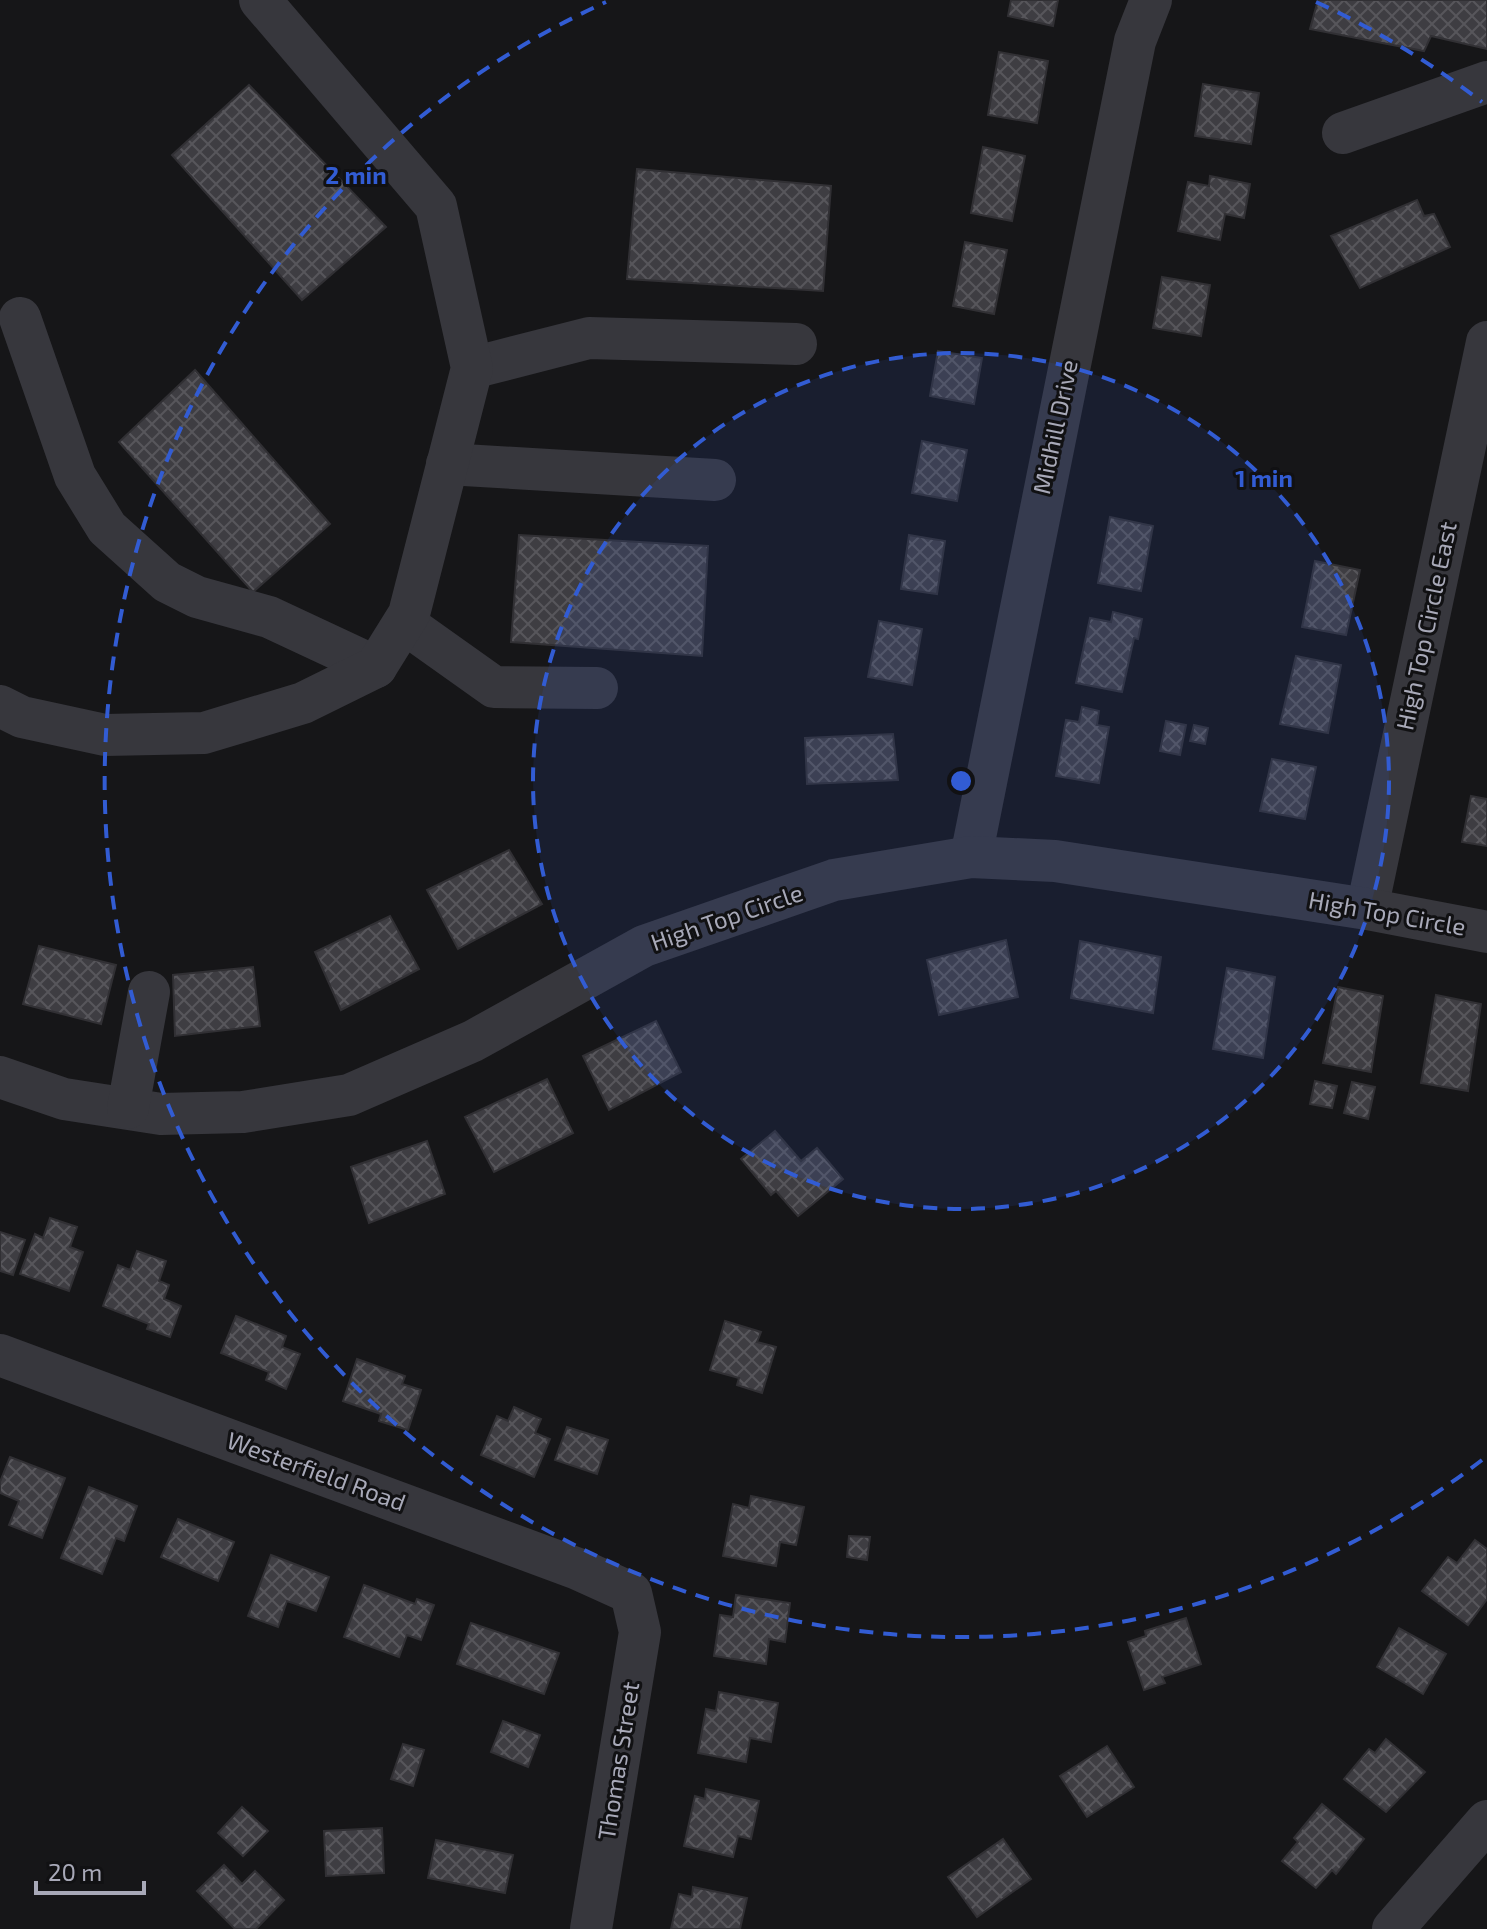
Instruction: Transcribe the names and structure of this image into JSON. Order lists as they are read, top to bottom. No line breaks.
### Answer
{"streets":{"street":["Midhill Drive","High Top Circle East","High Top Circle","Westerfield Road","Thomas Street"]},"crossings":[["Midhill Drive","High Top Circle"],["High Top Circle East","High Top Circle"],["Westerfield Road","Thomas Street"]],"scale_bar":"20 m","rings":["2 min","1 min"]}
